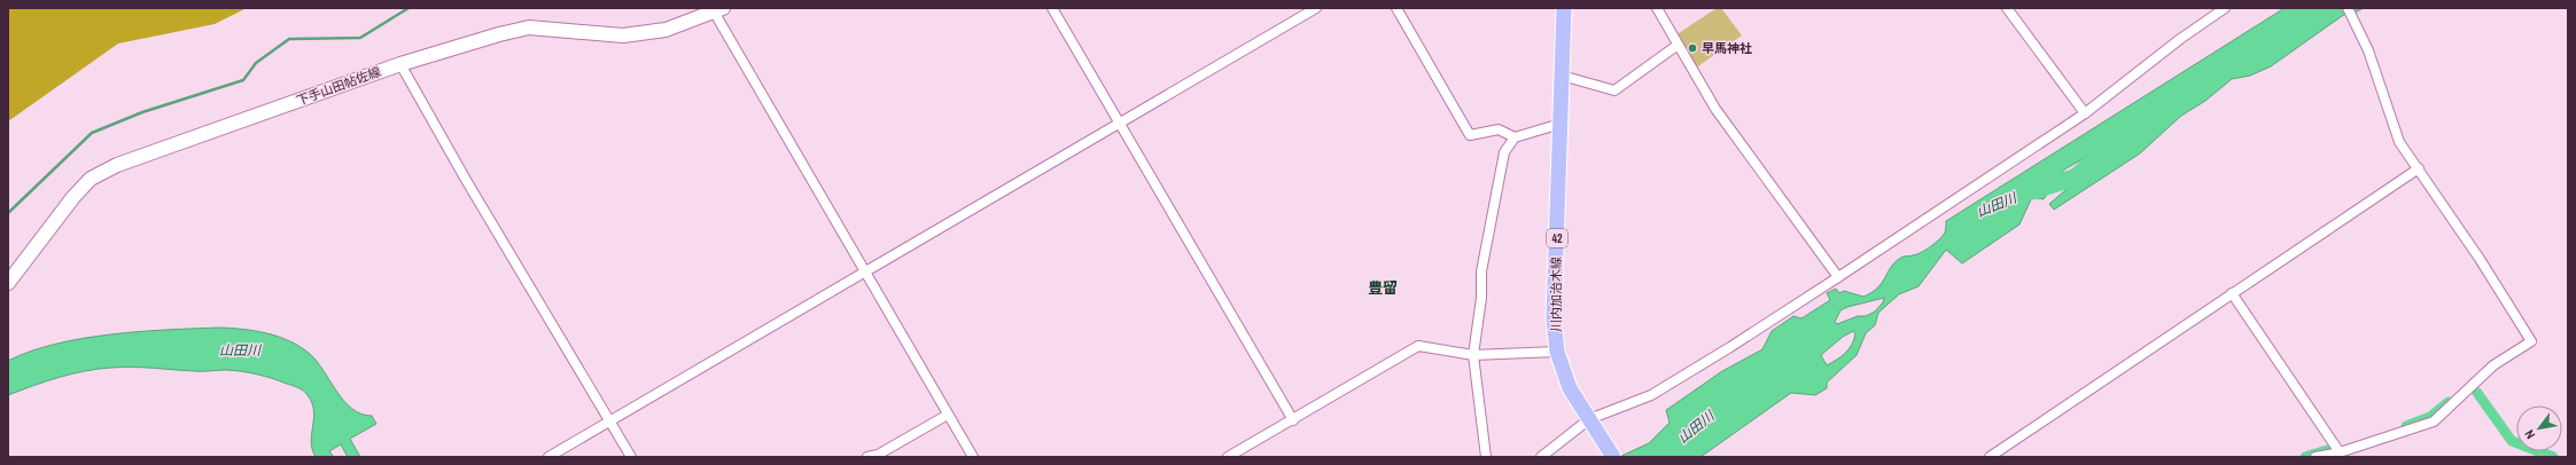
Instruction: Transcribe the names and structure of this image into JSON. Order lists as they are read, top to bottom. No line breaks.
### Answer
{"streets":{"main road":["下手山田帖佐線","42","川内加治木線"]},"districts":["豊留"],"water":["山田川"],"places":["早馬神社"],"north":"bottom left"}
